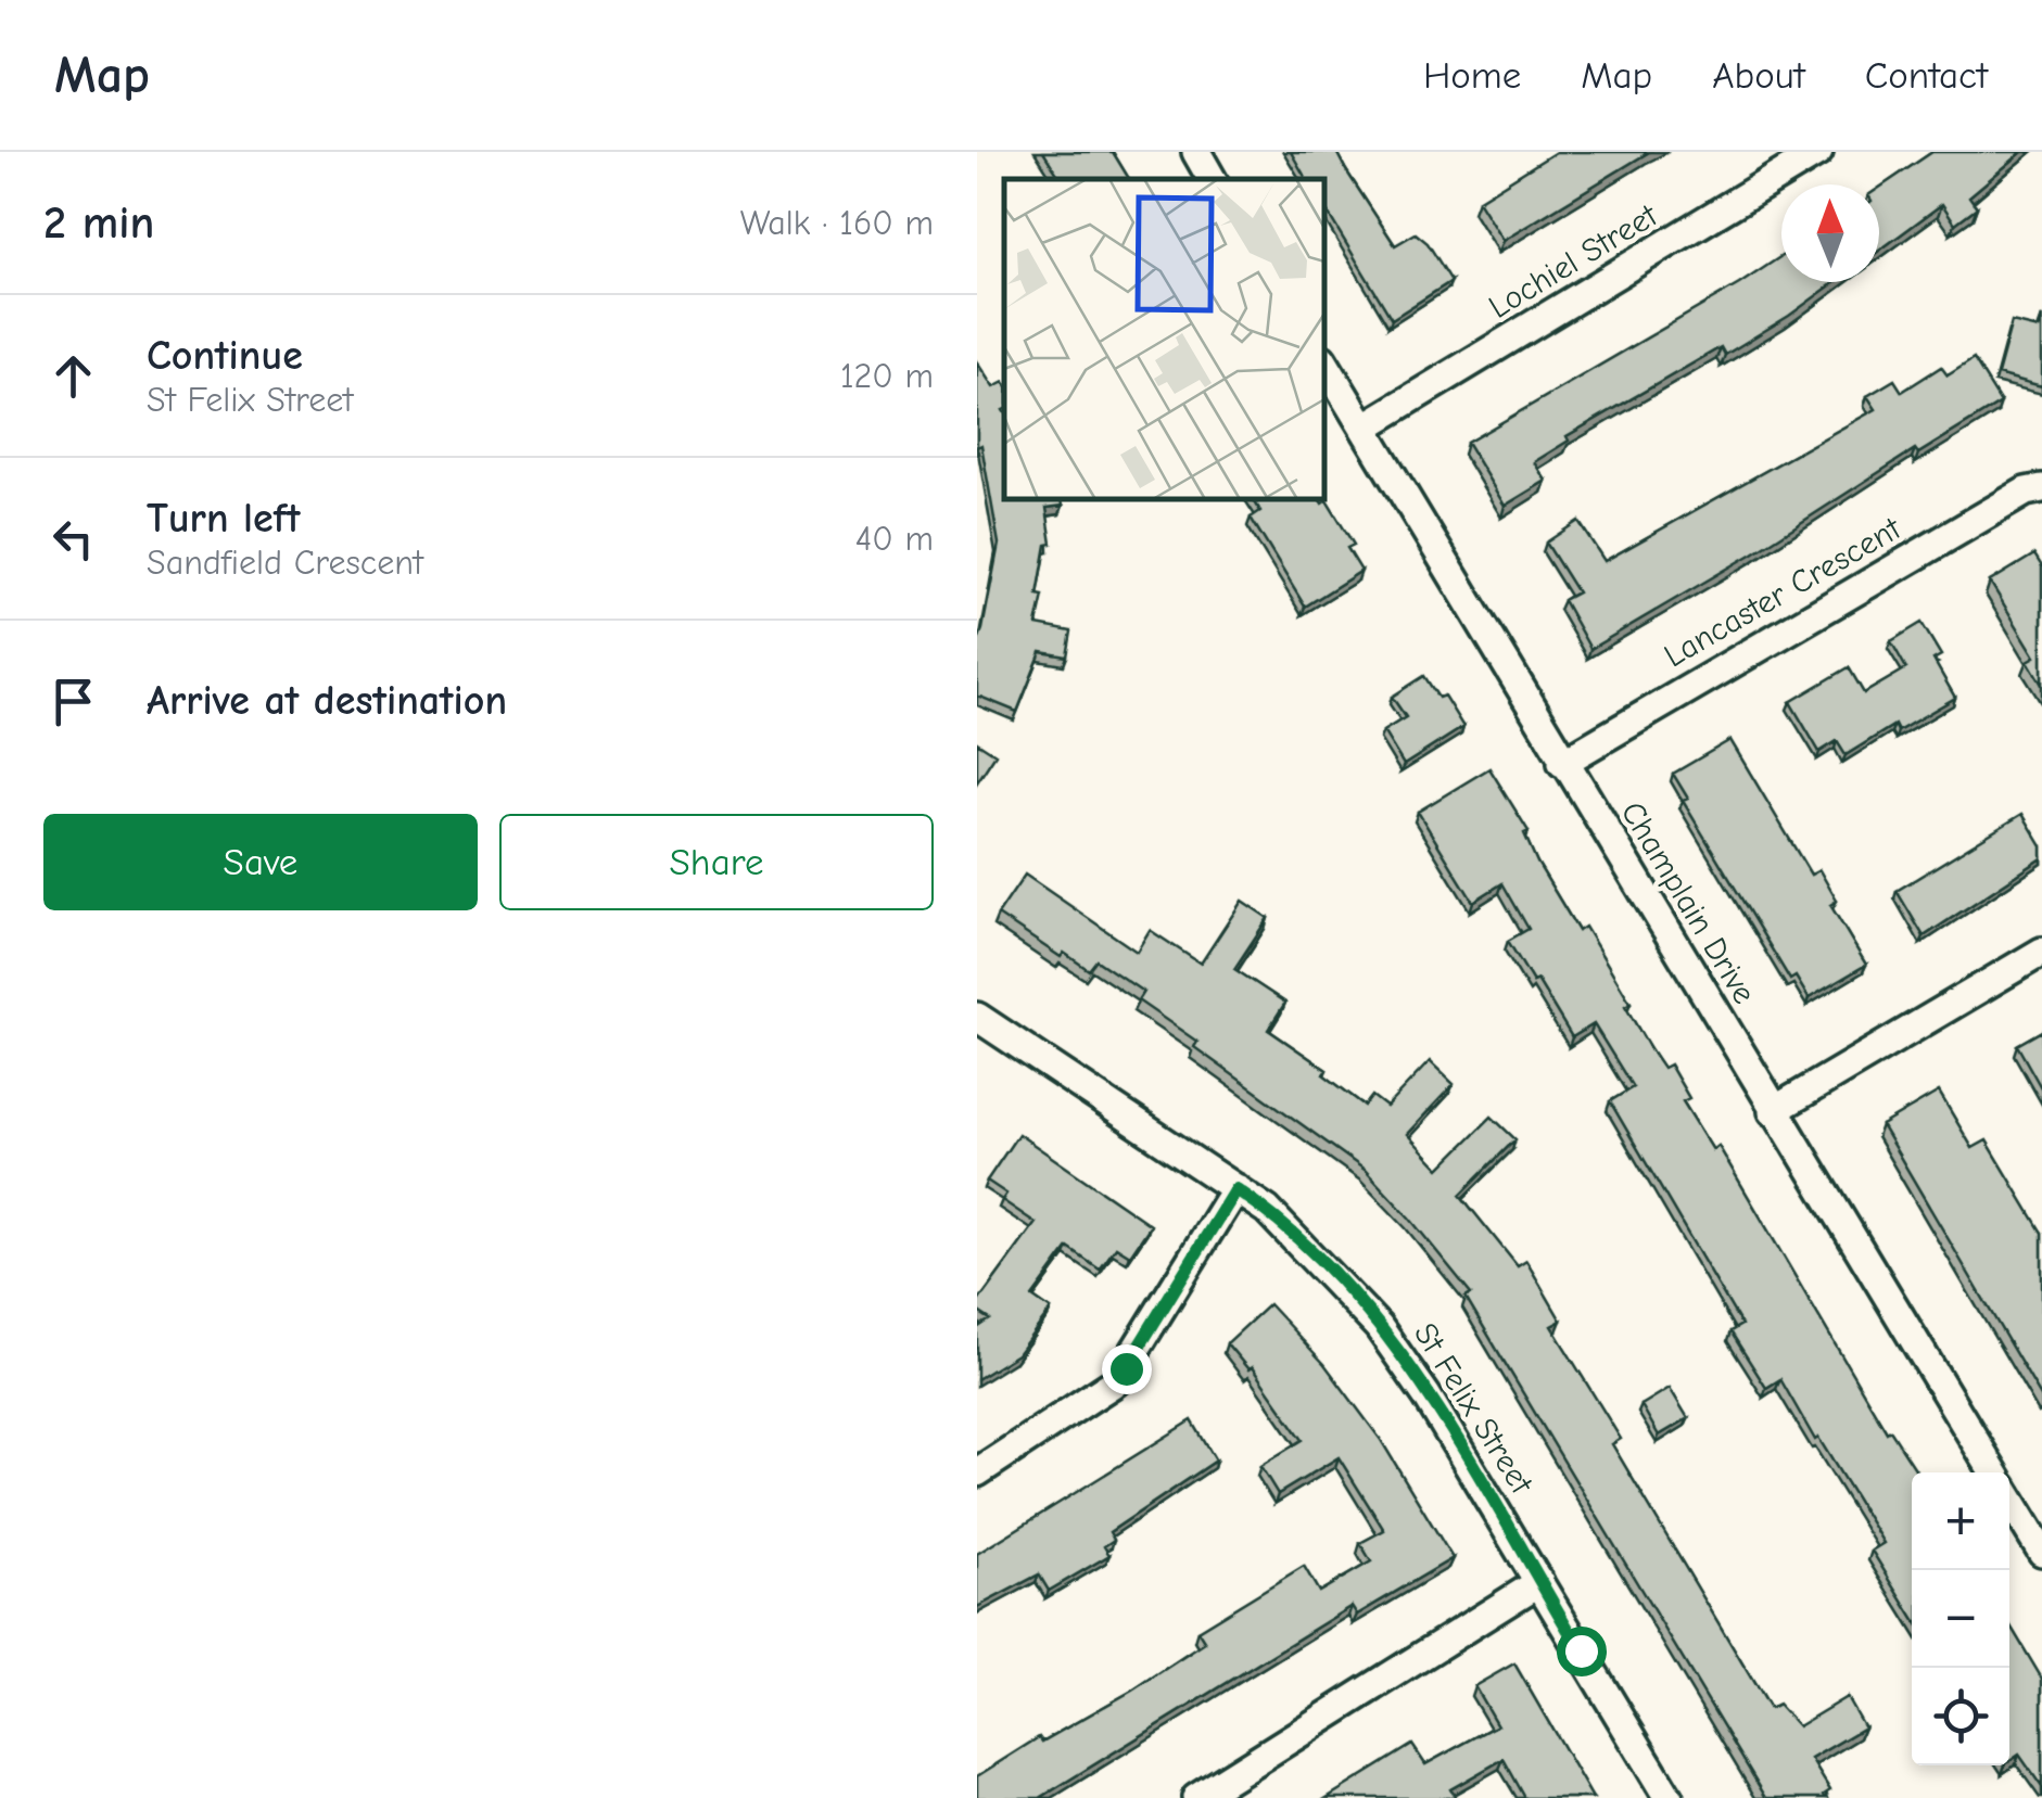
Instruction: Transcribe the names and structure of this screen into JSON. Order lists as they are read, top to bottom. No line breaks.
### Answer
{"streets":{"street":["Lochiel Street","Lancaster Crescent","Champlain Drive","St Felix Street"]},"crossings":[["Lochiel Street","Champlain Drive"],["Lancaster Crescent","Champlain Drive"]],"north":"top","page":{"header":"Map","nav":["Home","Map","About","Contact"],"heading":["2 min","Walk · 160 m"],"list":[["Continue","St Felix Street","120 m"],["Turn left","Sandfield Crescent","40 m"],"Arrive at destination"],"buttons":["Save","Share"],"map_buttons":["+","−"]}}
